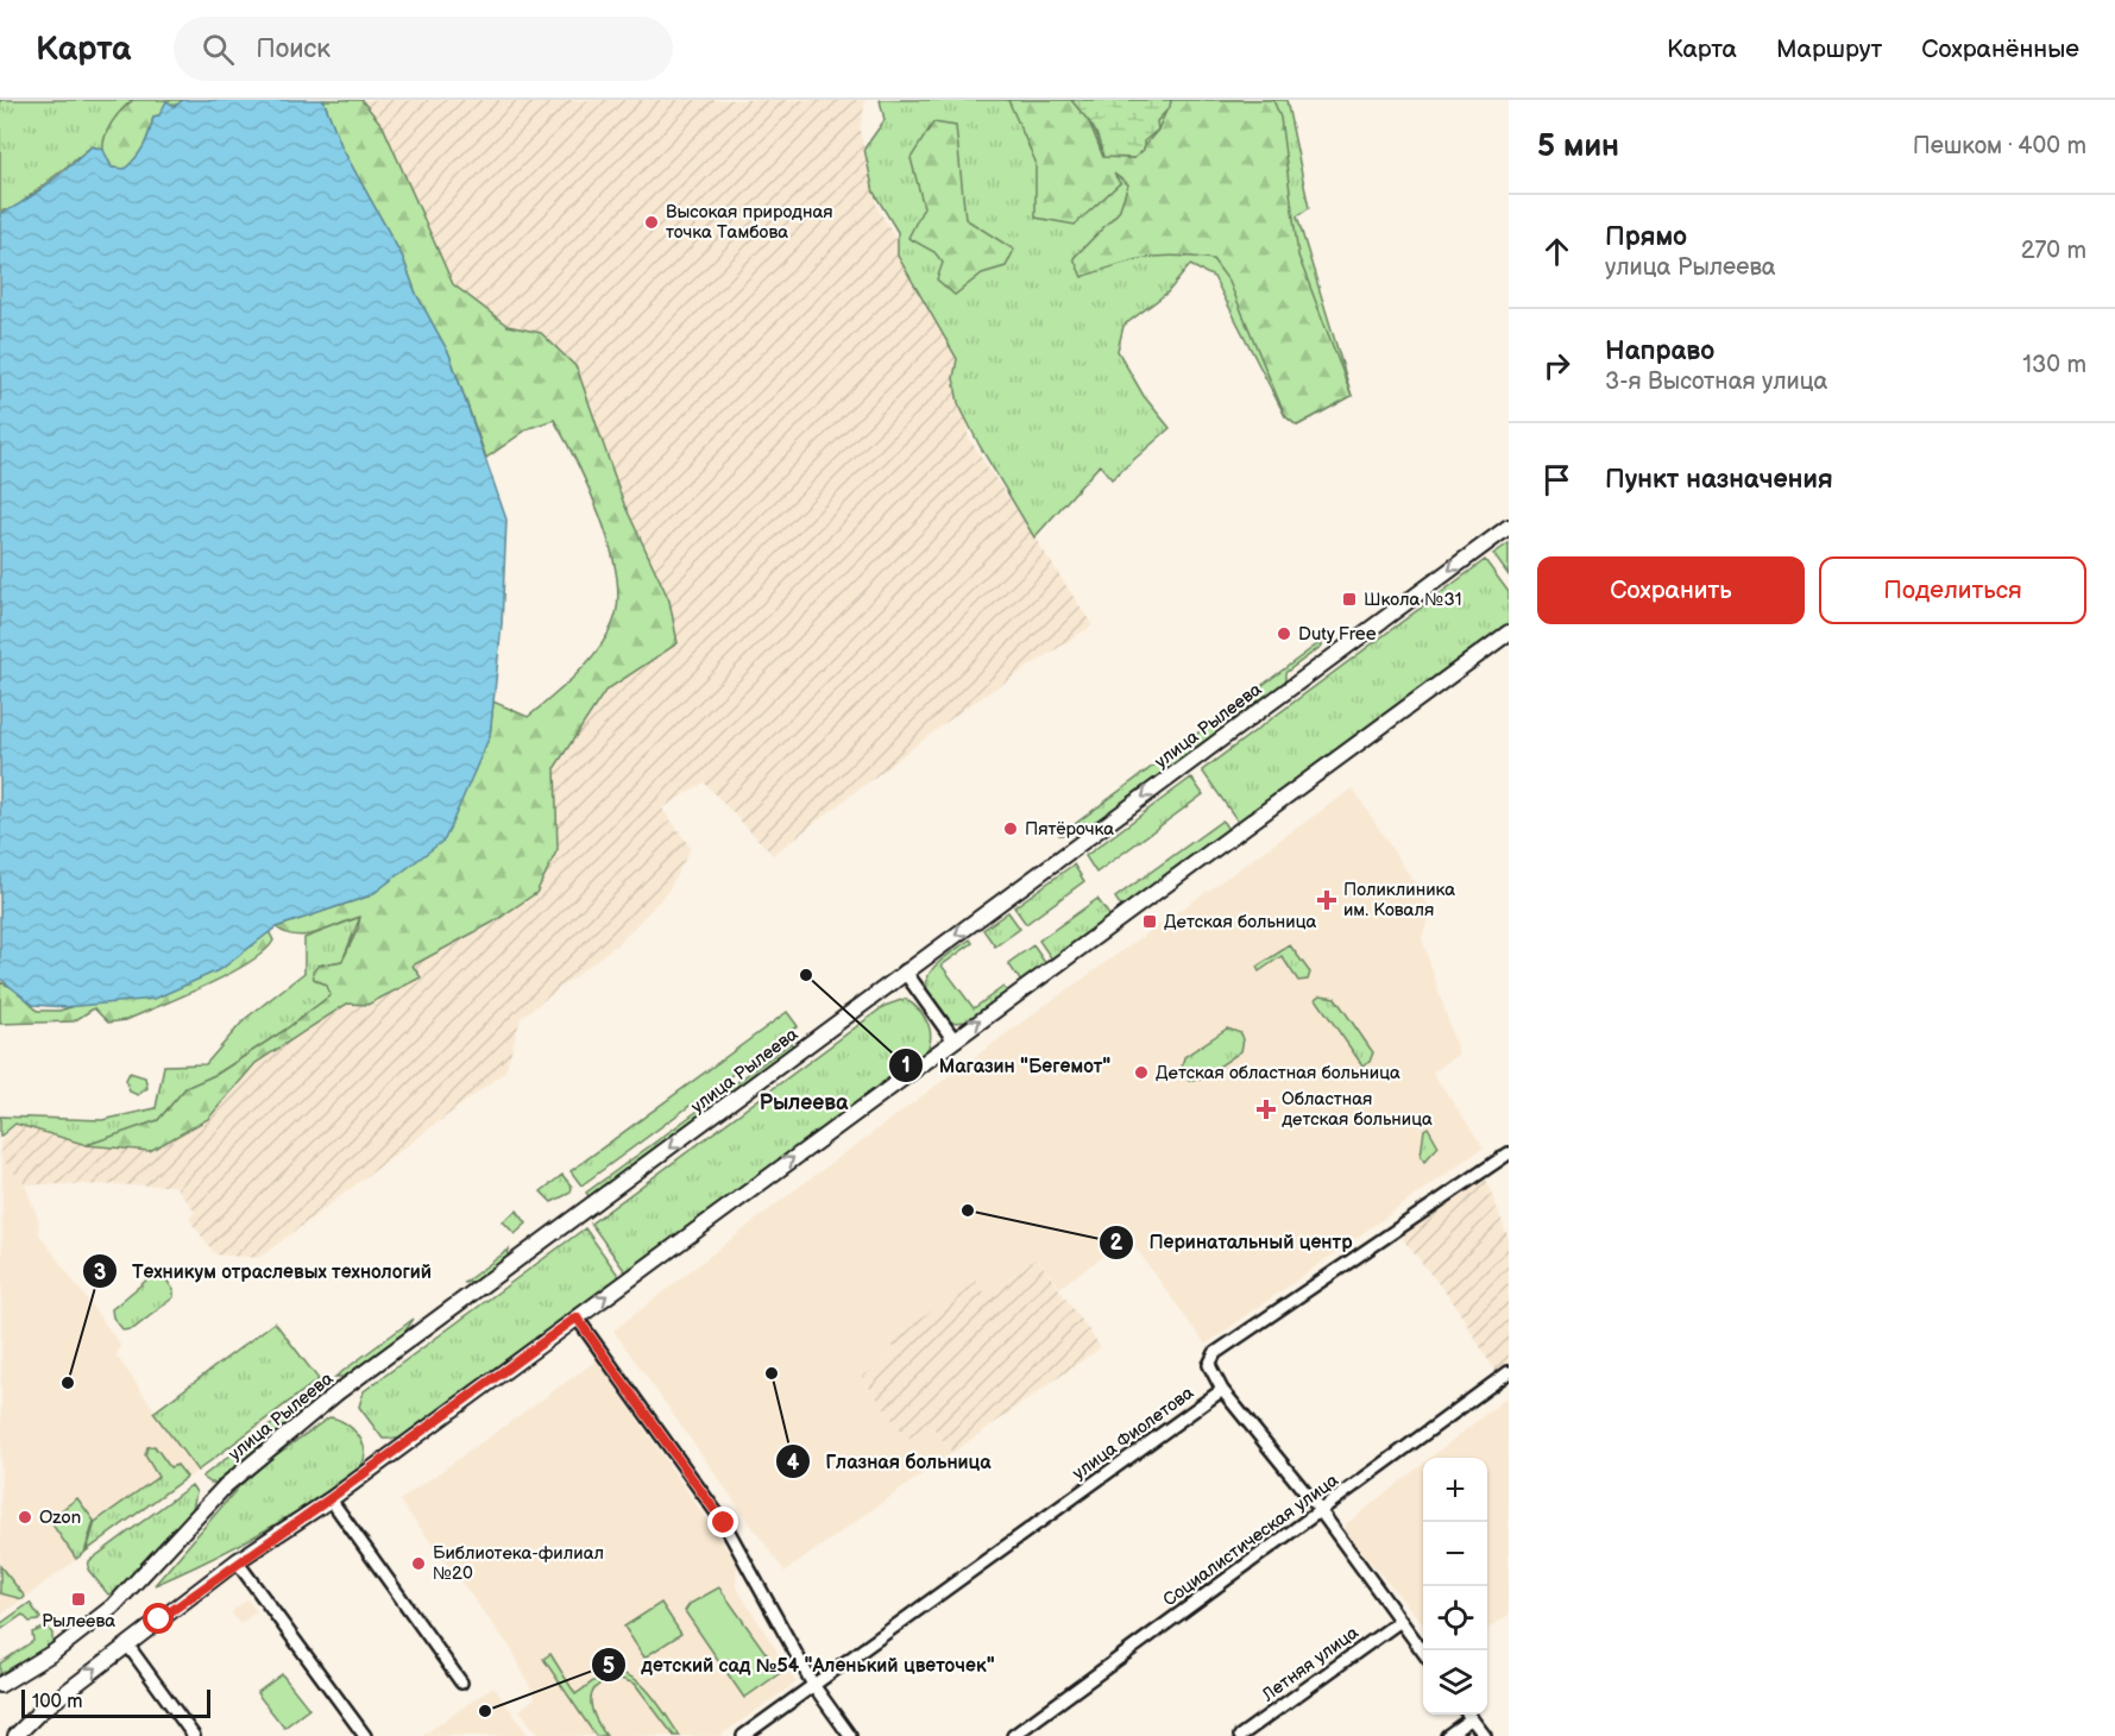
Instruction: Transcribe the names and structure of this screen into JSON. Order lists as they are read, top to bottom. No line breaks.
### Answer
{"streets":{"main road":["улица Рылеева"],"street":["улица Фиолетова","Социалистическая улица","Летняя улица"]},"districts":["Рылеева"],"places":{"other":["Высокая природная точка Тамбова","Duty Free","Пятёрочка","Магазин \"Бегемот\"","Детская областная больница","Перинатальный центр","Глазная больница","Техникум отраслевых технологий","Ozon","Библиотека-филиал №20","детский сад №54 \"Аленький цветочек\""],"transit":["Школа №31","Детская больница","Рылеева"],"health":["Поликлиника им. Коваля","Областная детская больница"]},"scale_bar":"100 m","page":{"header":"Карта","search":"Поиск","nav":["Карта","Маршрут","Сохранённые"],"heading":["5 мин","Пешком · 400 m"],"list":[["Прямо","улица Рылеева","270 m"],["Направо","3-я Высотная улица","130 m"],"Пункт назначения"],"buttons":["Сохранить","Поделиться"],"map_buttons":["+","−"],"scale":"100 m"}}
